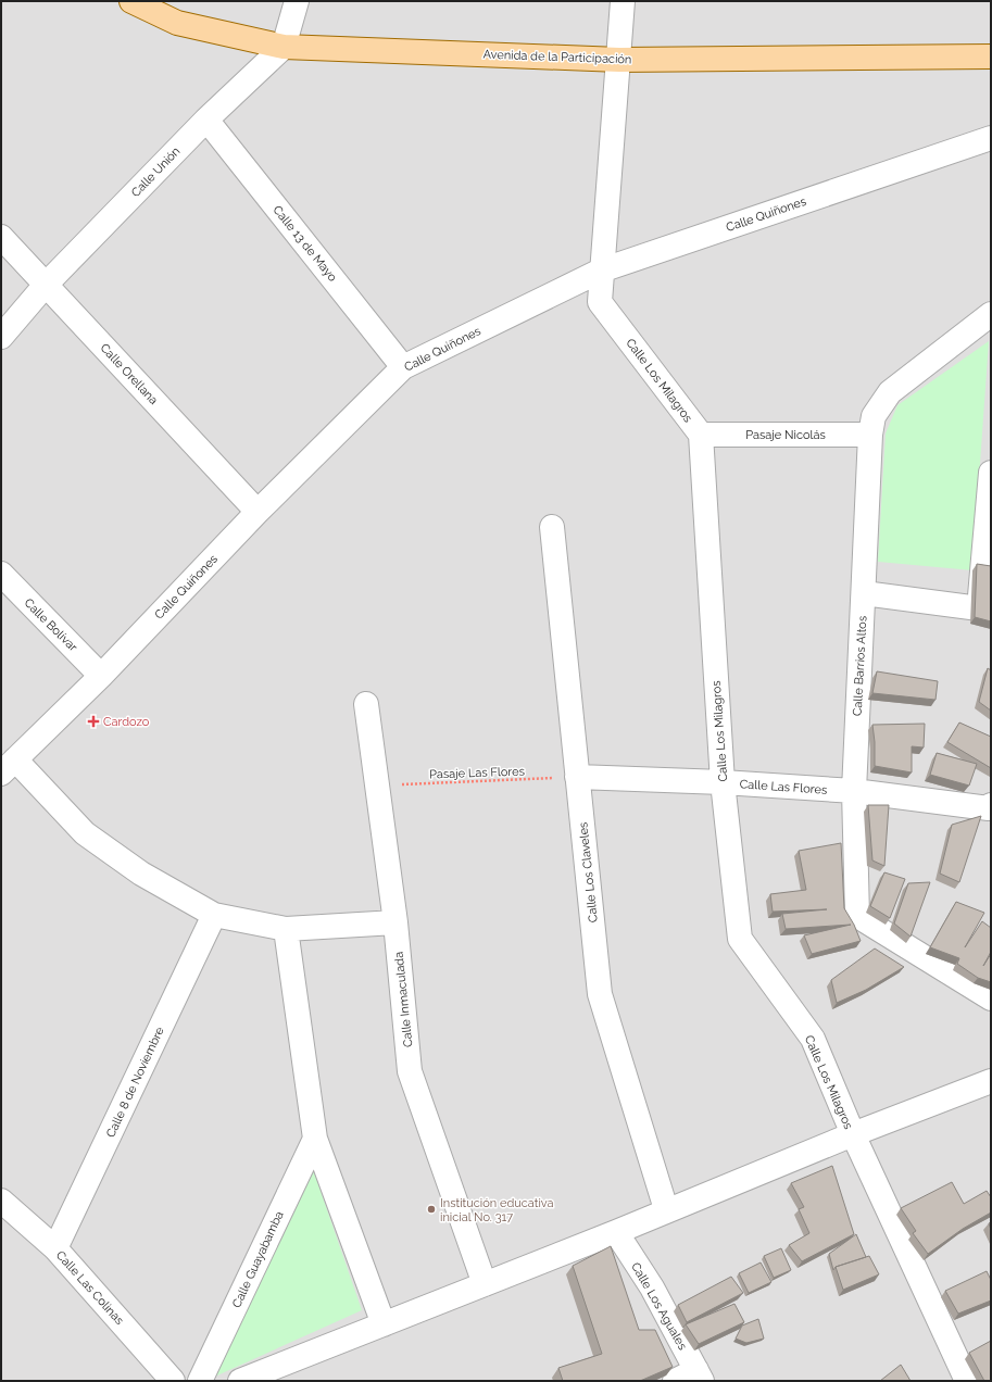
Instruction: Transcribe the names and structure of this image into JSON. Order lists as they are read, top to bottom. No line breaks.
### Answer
{"streets":{"main road":["Avenida de la Participación"],"street":["Calle Unión","Calle Quiñones","Calle 13 de Mayo","Calle Orellana","Calle Los Milagros","Pasaje Nicolás","Calle Bolívar","Calle Barrios Altos","Calle Las Flores","Calle Los Claveles","Calle Inmaculada","Calle 8 de Noviembre","Calle Guayabamba","Calle Las Colinas","Calle Los Aguales"],"path":["Pasaje Las Flores"]},"crossings":[["Avenida de la Participación","Calle Unión"],["Avenida de la Participación","Calle Los Milagros"],["Calle Unión","Calle 13 de Mayo"],["Calle Unión","Calle Orellana"],["Calle Quiñones","Calle 13 de Mayo"],["Calle Quiñones","Calle Orellana"],["Calle Quiñones","Calle Los Milagros"],["Calle Quiñones","Calle Bolívar"],["Calle Los Milagros","Pasaje Nicolás"],["Calle Los Milagros","Calle Las Flores"],["Pasaje Nicolás","Calle Barrios Altos"],["Calle Barrios Altos","Calle Las Flores"],["Pasaje Las Flores","Calle Las Flores"],["Pasaje Las Flores","Calle Los Claveles"],["Pasaje Las Flores","Calle Inmaculada"],["Calle Las Flores","Calle Los Claveles"],["Calle 8 de Noviembre","Calle Las Colinas"]],"places":{"health":["Cardozo"],"other":["Institución educativa inicial No. 317"]}}
